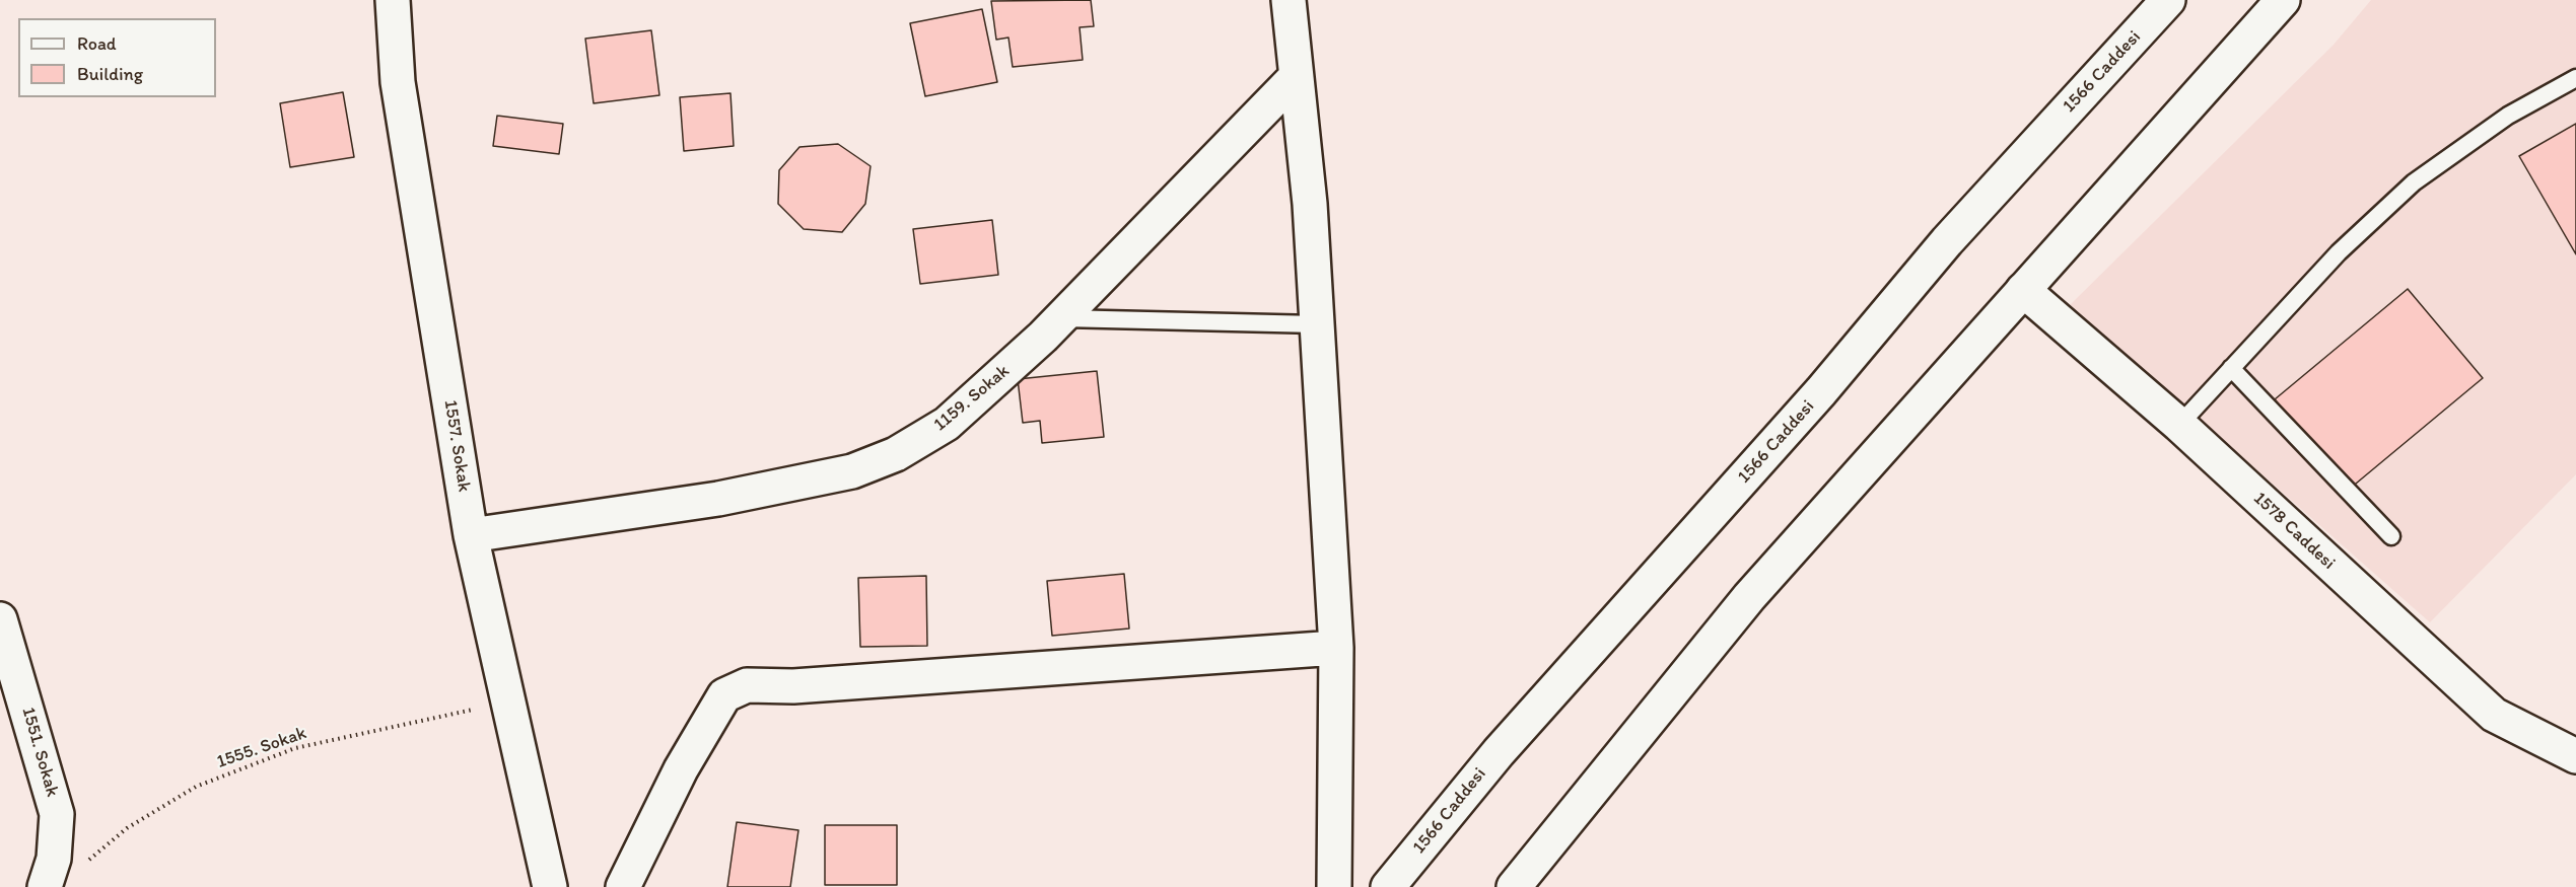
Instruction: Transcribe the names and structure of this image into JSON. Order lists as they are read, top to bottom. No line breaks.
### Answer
{"streets":{"street":["1566 Caddesi","1159. Sokak","1557. Sokak","1578 Caddesi","1551. Sokak"],"path":["1555. Sokak"]},"crossings":[["1159. Sokak","1557. Sokak"],["1557. Sokak","1555. Sokak"]],"legend":["Road","Building"]}
